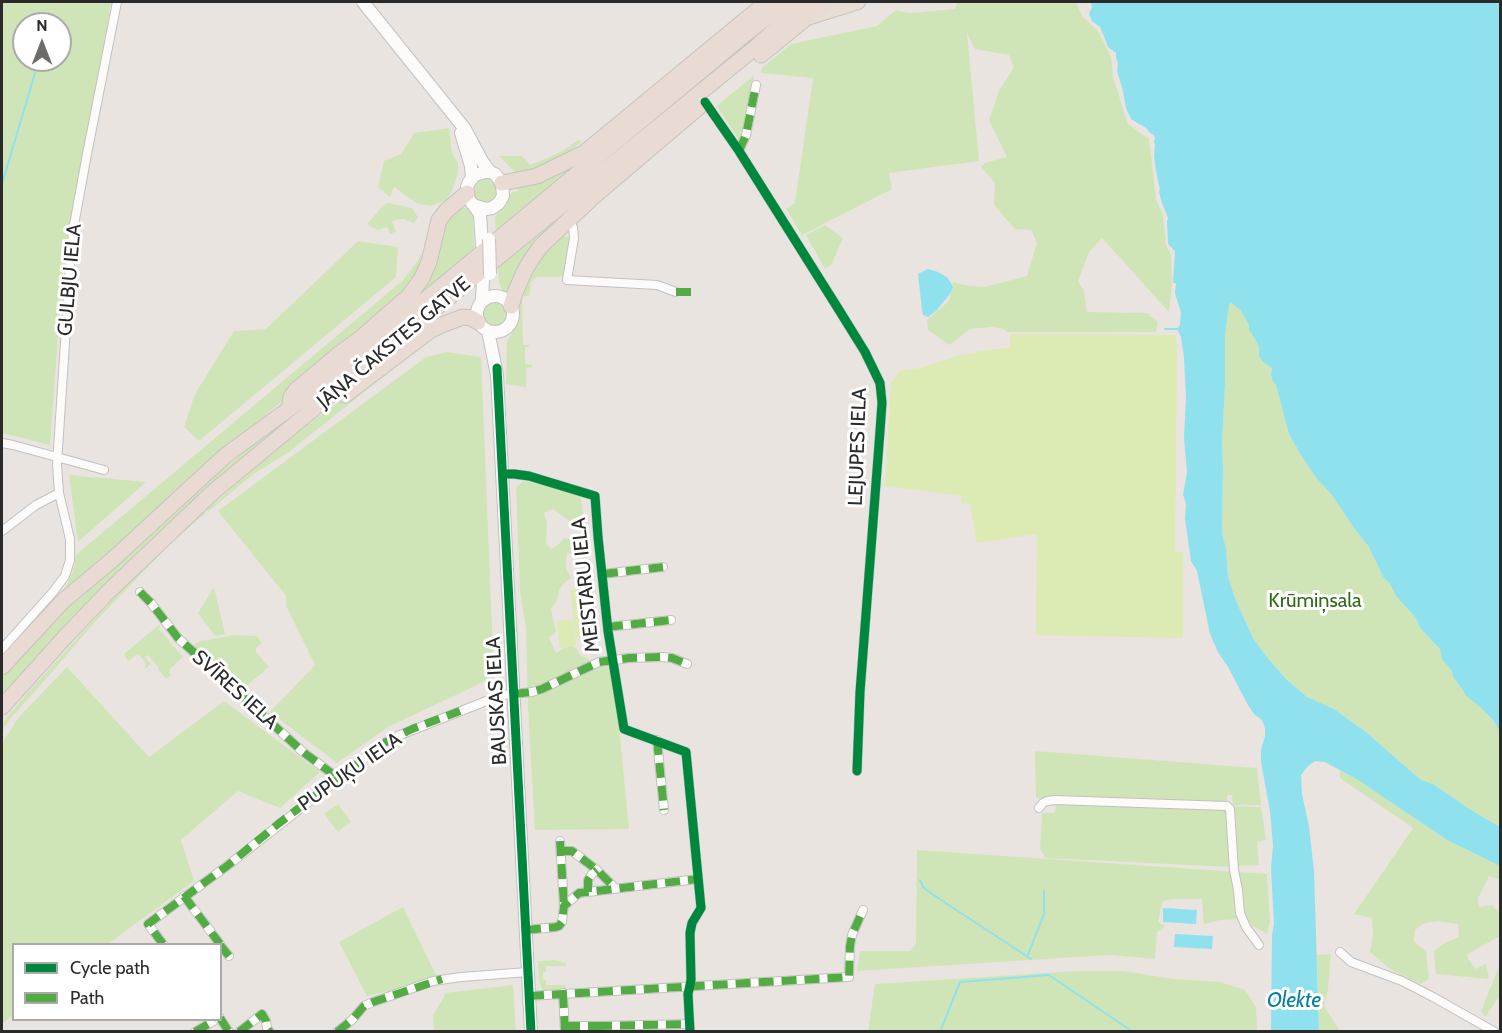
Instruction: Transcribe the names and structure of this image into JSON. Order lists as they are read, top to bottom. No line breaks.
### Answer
{"streets":{"highway":["JĀŅA ČAKSTES GATVE"],"main road":["BAUSKAS IELA"],"street":["GULBJU IELA","LEJUPES IELA","MEISTARU IELA","SVĪRES IELA","PUPUĶU IELA"]},"crossings":[["MEISTARU IELA","BAUSKAS IELA"],["MEISTARU IELA","PUPUĶU IELA"],["SVĪRES IELA","PUPUĶU IELA"],["BAUSKAS IELA","PUPUĶU IELA"]],"water":["Olekte"],"parks":["Krūmiņsala"],"legend":["Cycle path","Path"],"north":"top"}
